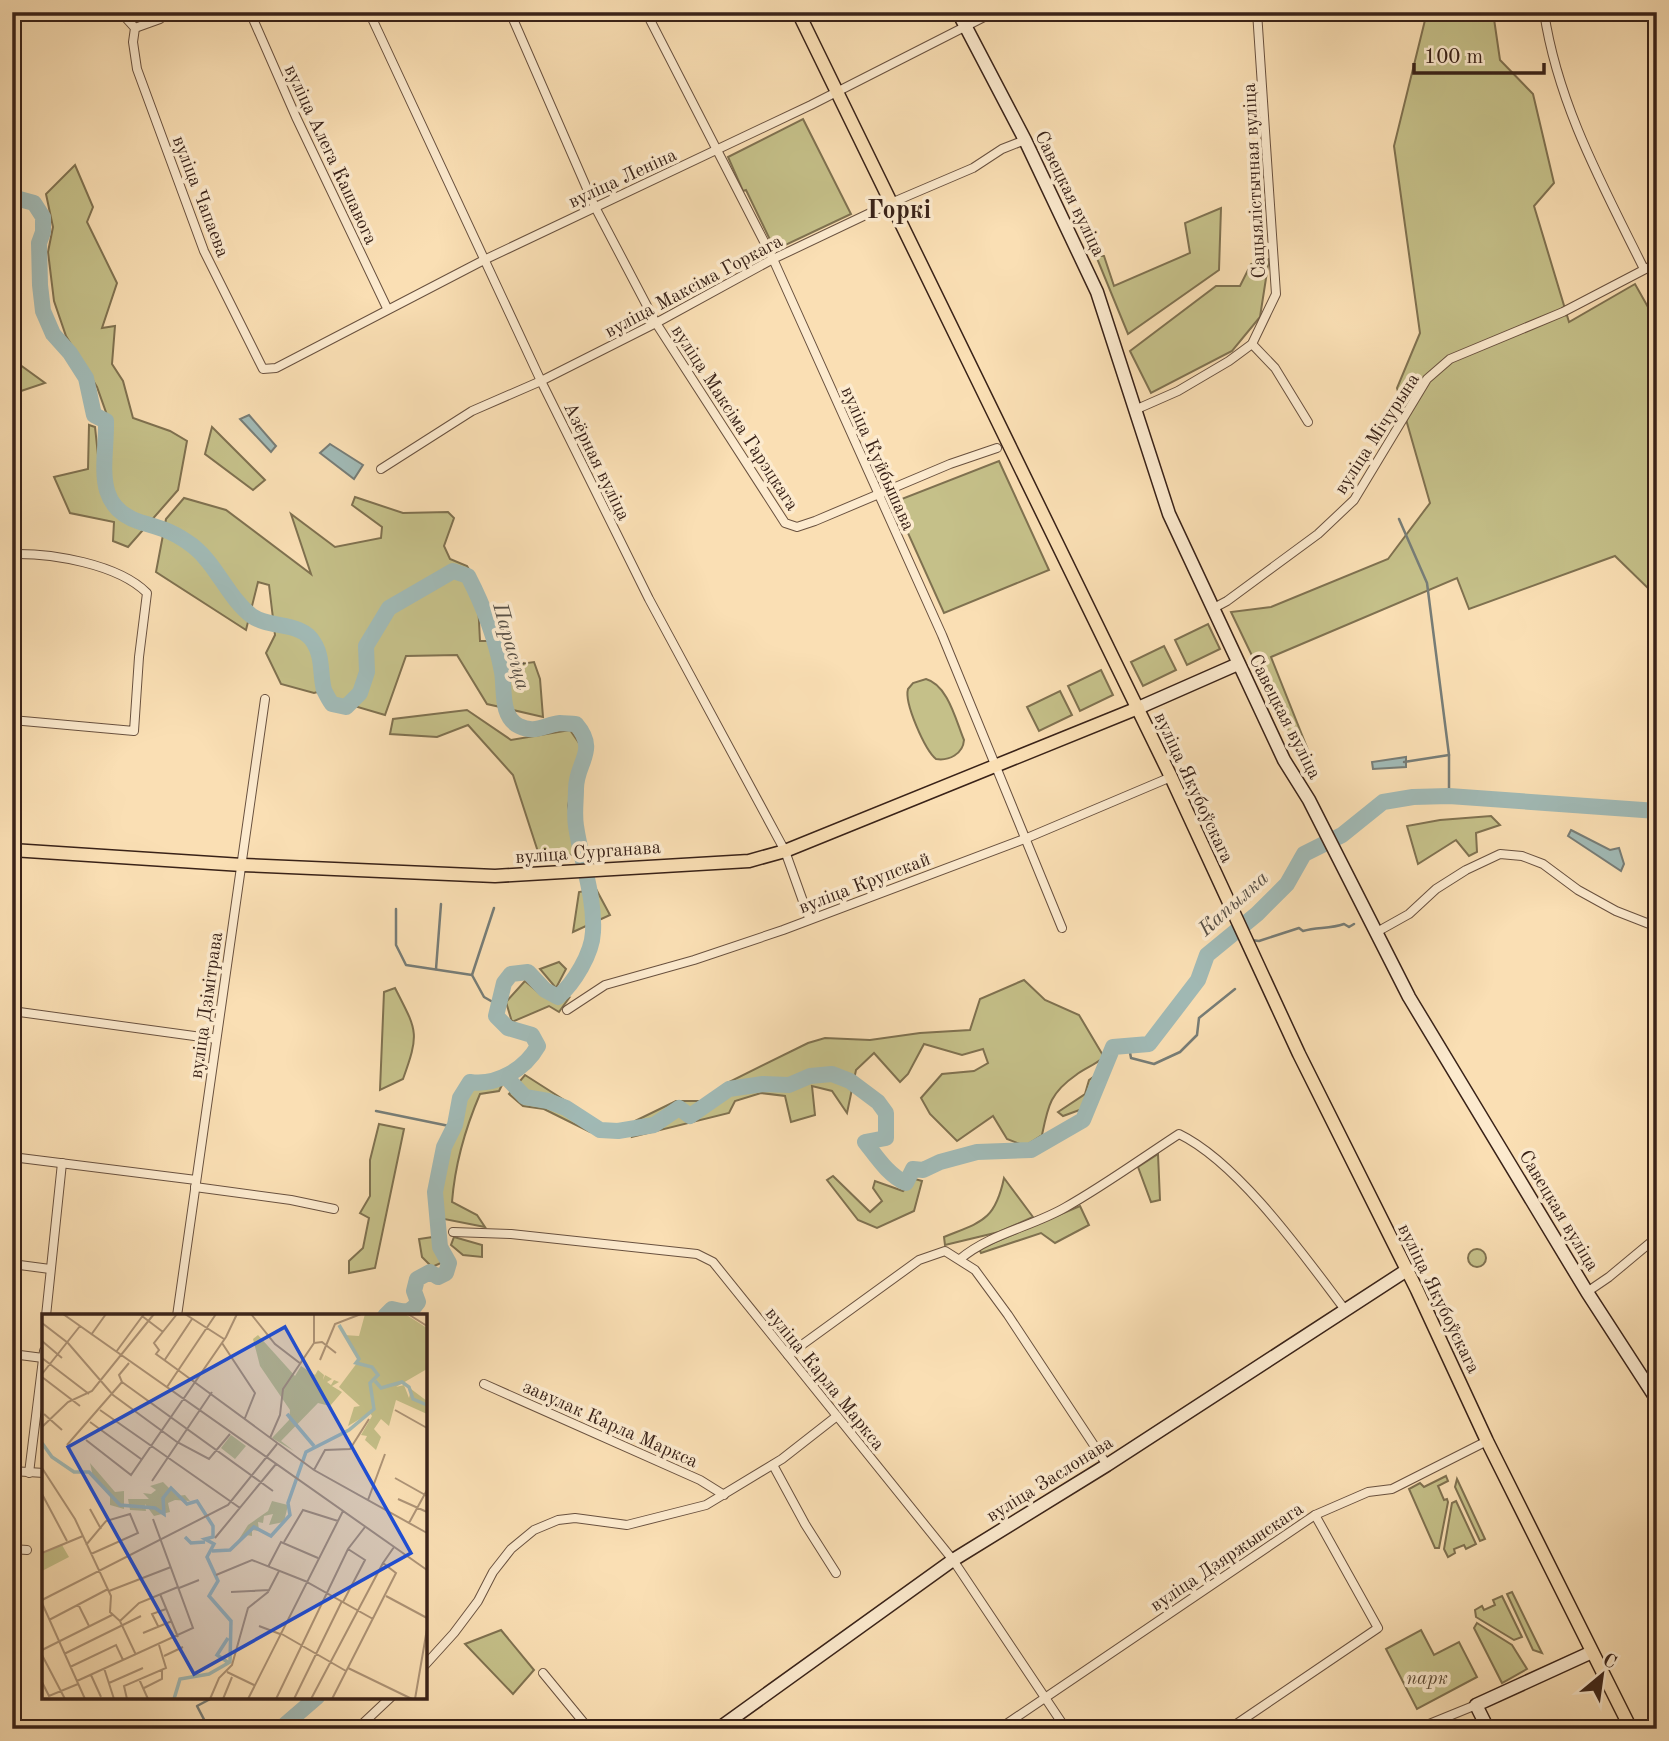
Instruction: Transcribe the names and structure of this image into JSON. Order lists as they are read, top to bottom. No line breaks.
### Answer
{"streets":{"main road":["Савецкая вуліца","вуліца Якубоўскага","вуліца Сурганава","вуліца Заслонава"],"street":["вуліца Алега Кашавога","вуліца Леніна","Сацыялістычная вуліца","вуліца Чапаева","вуліца Максіма Горкага","вуліца Максіма Гарэцкага","вуліца Мічурына","вуліца Куйбышава","Азёрная вуліца","вуліца Крупскай","вуліца Дзімітрава","вуліца Карла Маркса","завулак Карла Маркса","вуліца Дзяржынскага"]},"crossings":[["вуліца Алега Кашавога","вуліца Леніна"],["вуліца Леніна","Савецкая вуліца"],["вуліца Леніна","вуліца Чапаева"],["вуліца Леніна","вуліца Максіма Гарэцкага"],["вуліца Леніна","вуліца Куйбышава"],["вуліца Леніна","Азёрная вуліца"],["вуліца Леніна","вуліца Якубоўскага"],["Сацыялістычная вуліца","Савецкая вуліца"],["Савецкая вуліца","вуліца Максіма Горкага"],["Савецкая вуліца","вуліца Мічурына"],["вуліца Максіма Горкага","вуліца Максіма Гарэцкага"],["вуліца Максіма Горкага","вуліца Куйбышава"],["вуліца Максіма Горкага","Азёрная вуліца"],["вуліца Максіма Горкага","вуліца Якубоўскага"],["вуліца Максіма Гарэцкага","вуліца Куйбышава"],["вуліца Куйбышава","вуліца Сурганава"],["вуліца Куйбышава","вуліца Крупскай"],["Азёрная вуліца","вуліца Сурганава"],["Азёрная вуліца","вуліца Крупскай"],["вуліца Якубоўскага","вуліца Сурганава"],["вуліца Якубоўскага","вуліца Крупскай"],["вуліца Якубоўскага","вуліца Заслонава"],["вуліца Якубоўскага","вуліца Дзяржынскага"],["вуліца Сурганава","вуліца Дзімітрава"],["вуліца Карла Маркса","вуліца Заслонава"],["вуліца Карла Маркса","вуліца Дзяржынскага"]],"districts":["Горкі"],"water":["Парасіца","Капылка"],"parks":["парк"],"scale_bar":"100 m","north":"top right"}
